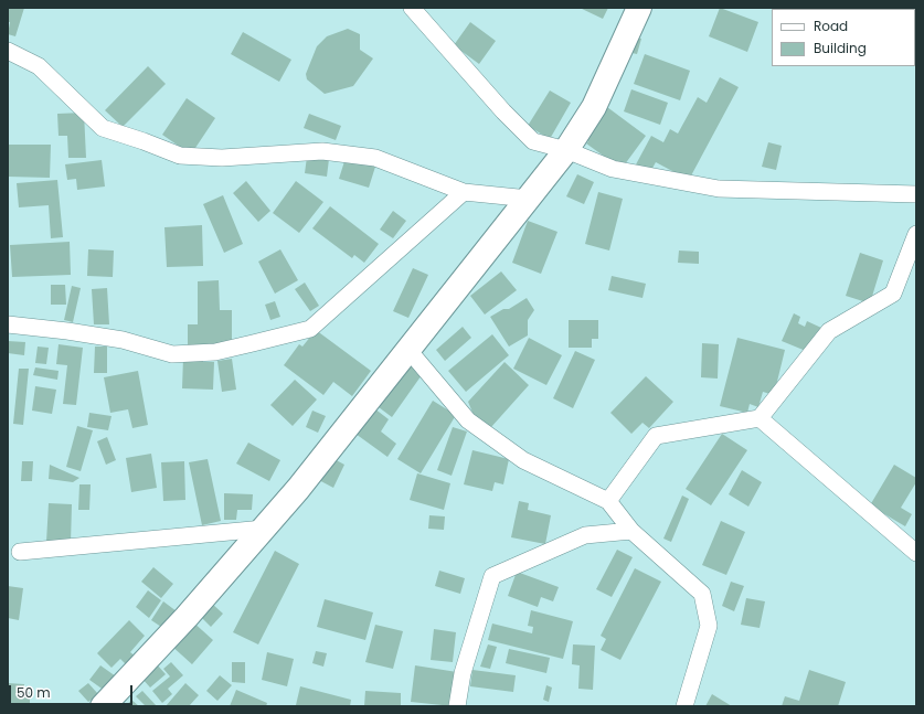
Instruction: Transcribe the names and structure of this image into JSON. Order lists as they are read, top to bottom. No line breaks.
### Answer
{"legend":["Road","Building"],"scale_bar":"50 m"}
